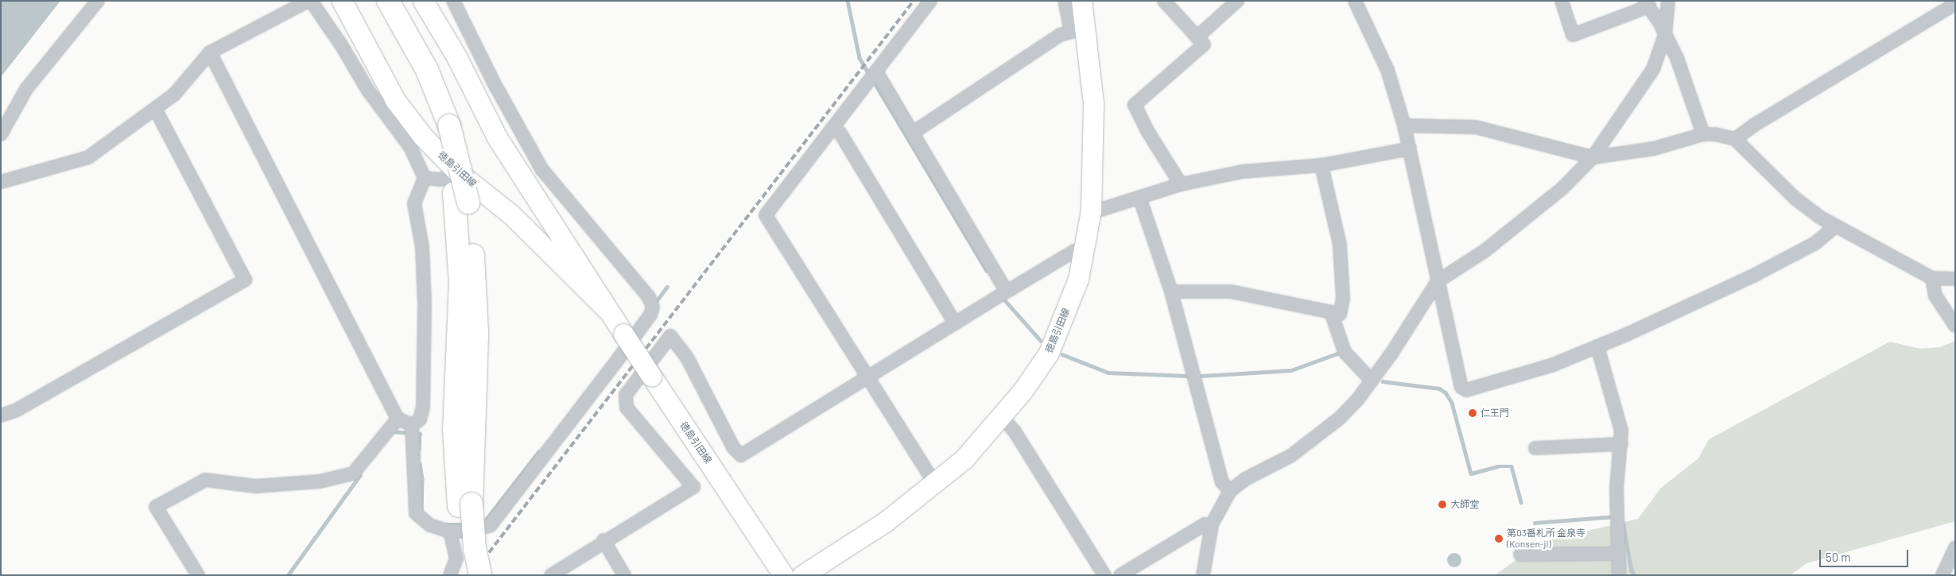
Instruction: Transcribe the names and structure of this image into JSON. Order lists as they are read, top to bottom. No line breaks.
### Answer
{"streets":{"main road":["徳島引田線"]},"places":["仁王門","大師堂","第03番札所 金泉寺 (Konsen-ji)"],"scale_bar":"50 m"}
